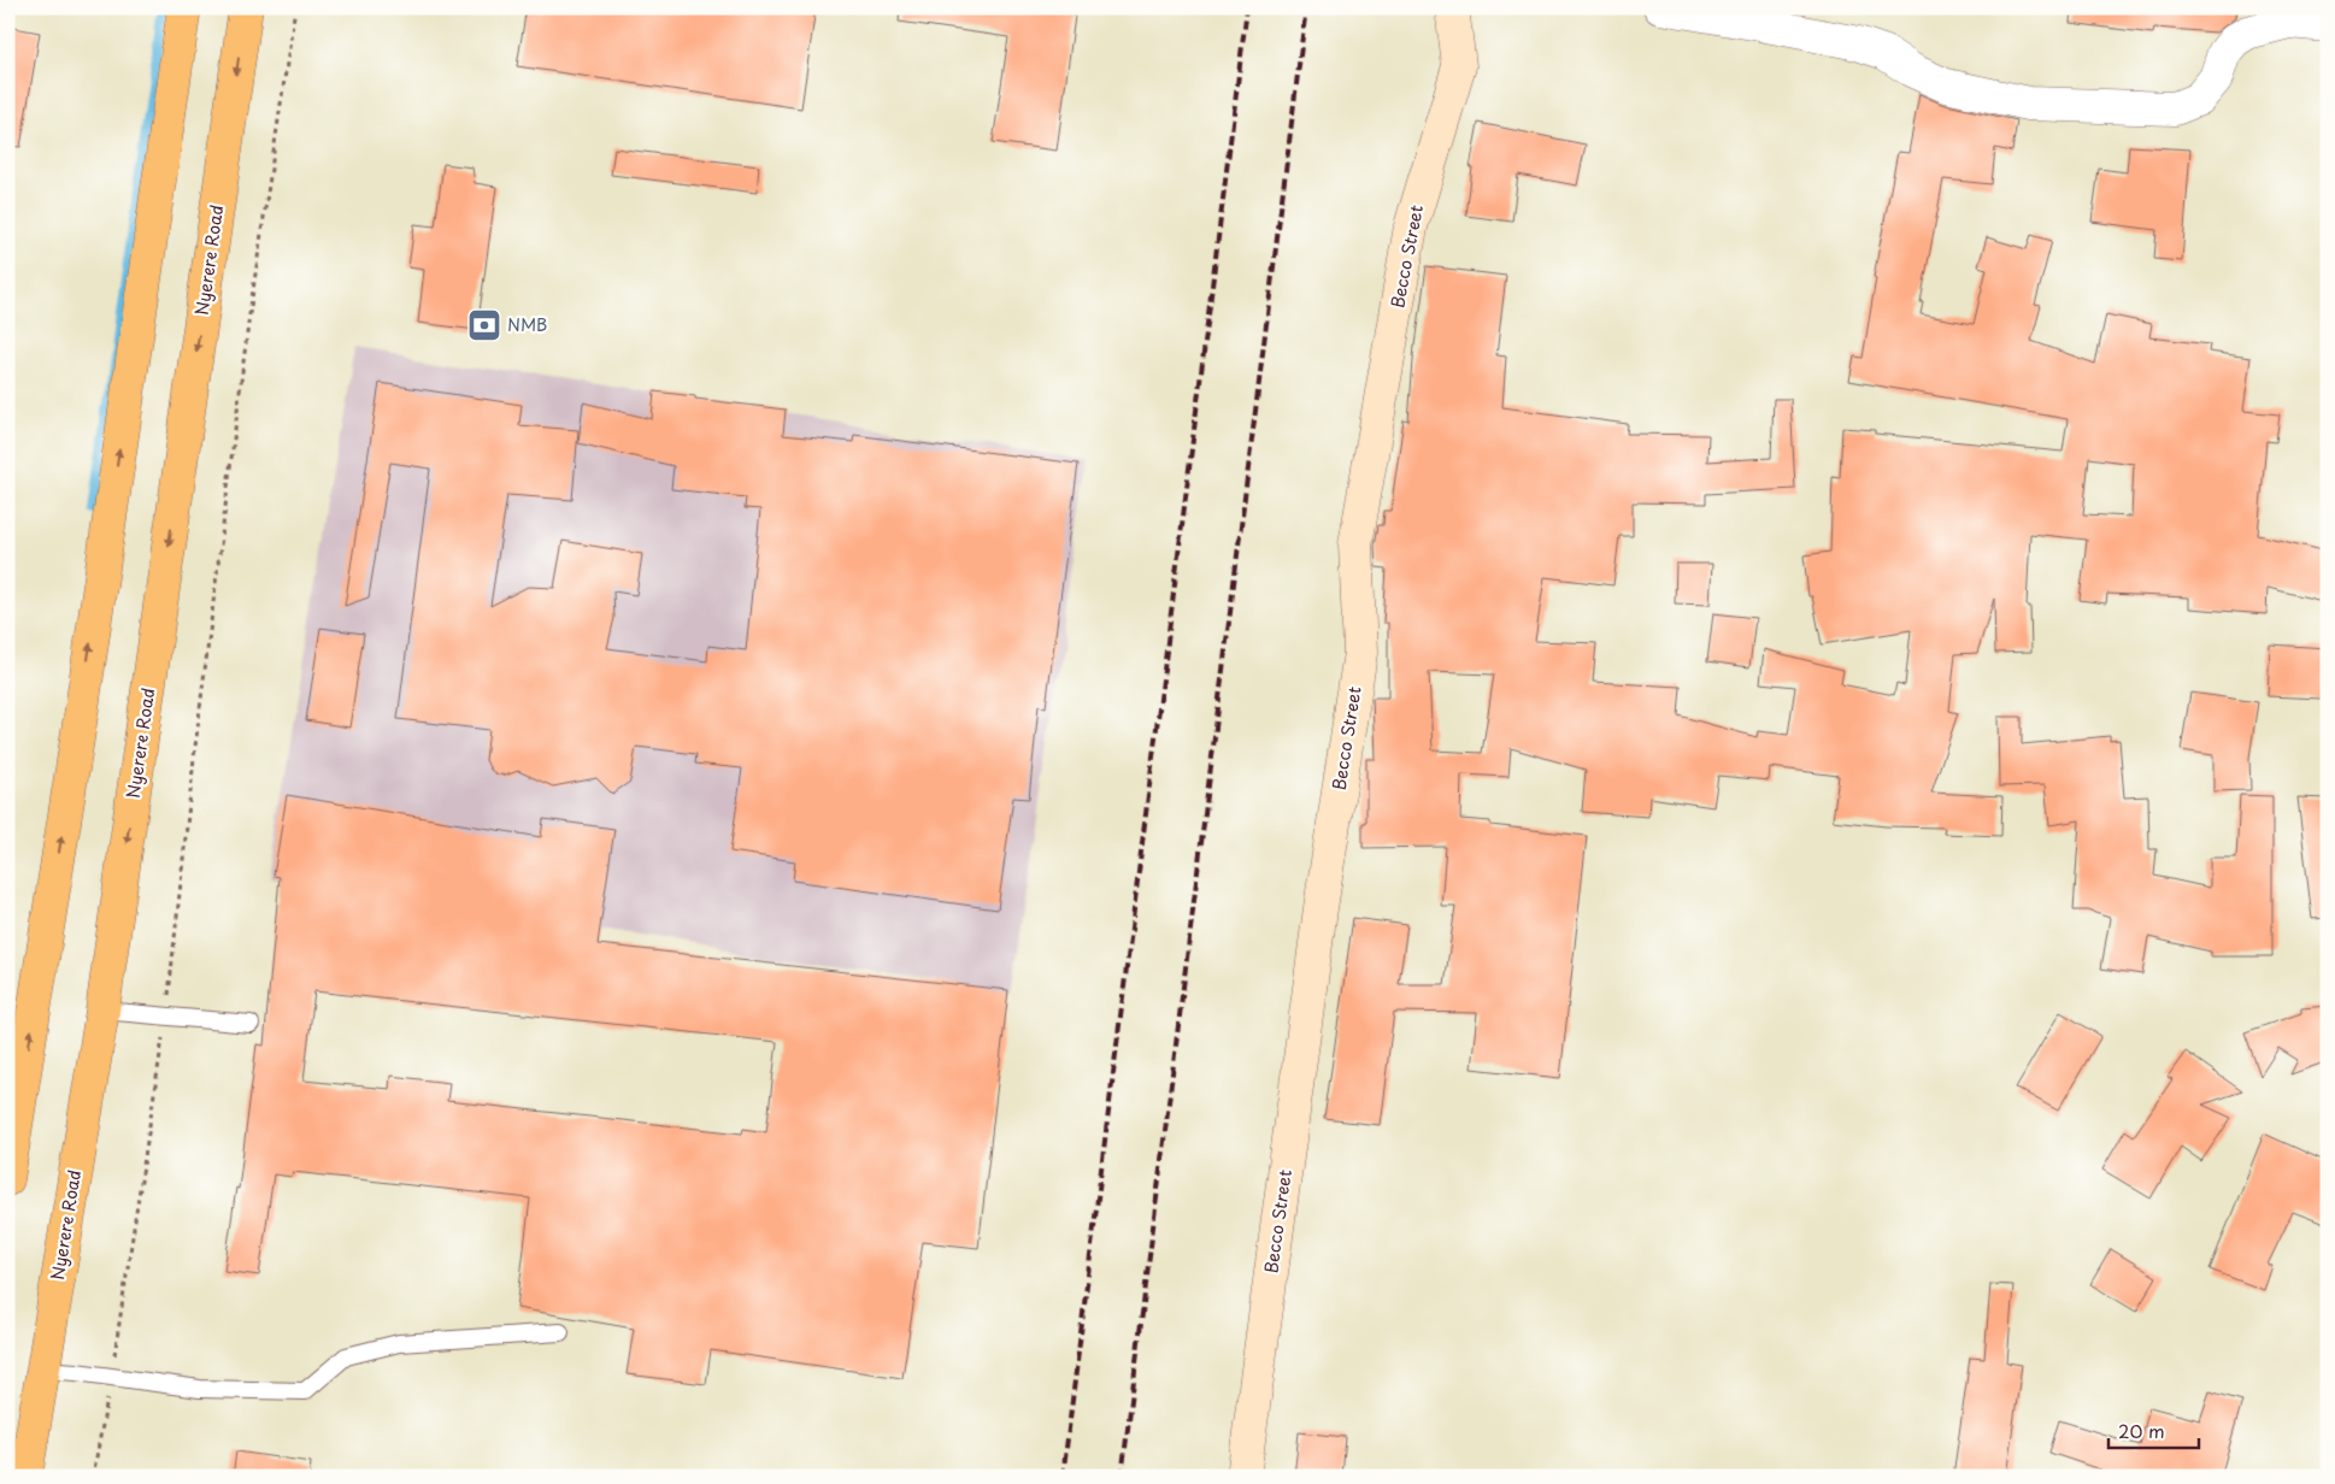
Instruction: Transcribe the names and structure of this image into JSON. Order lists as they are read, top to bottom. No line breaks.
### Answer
{"streets":{"highway":["Nyerere Road"],"street":["Becco Street"]},"places":{"bank":["NMB"]},"scale_bar":"20 m"}
